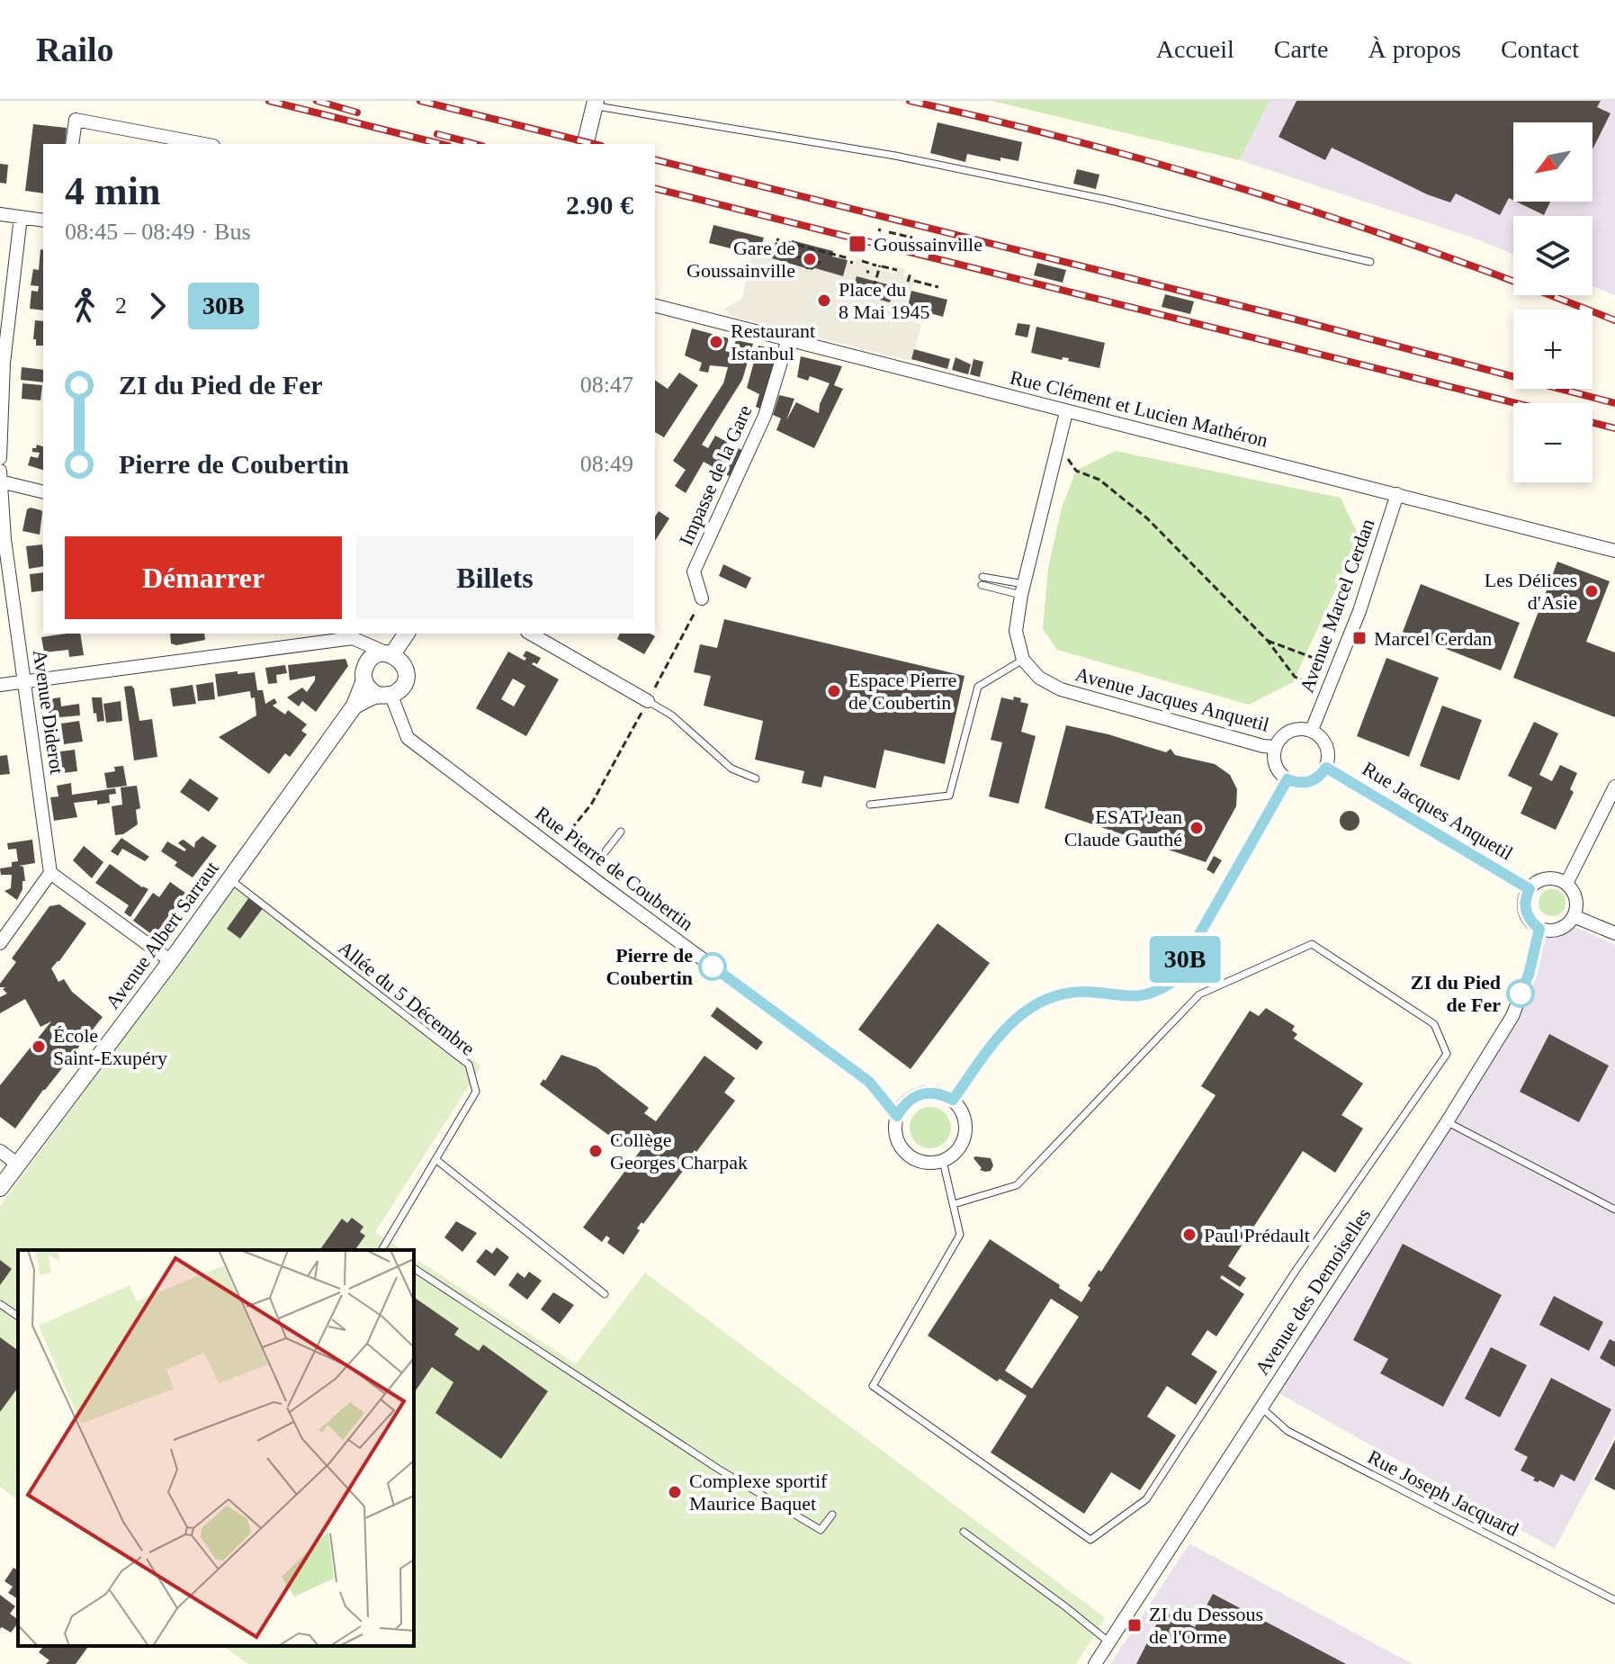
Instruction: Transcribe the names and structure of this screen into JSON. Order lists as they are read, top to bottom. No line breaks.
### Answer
{"streets":{"street":["Rue Clément et Lucien Mathéron","Impasse de la Gare","Avenue Marcel Cerdan","Avenue Jacques Anquetil","Avenue Diderot","Rue Jacques Anquetil","Rue Pierre de Coubertin","Avenue Albert Sarraut","Avenue des Demoiselles"],"lane":["Allée du 5 Décembre","Rue Joseph Jacquard"]},"crossings":[["Rue Clément et Lucien Mathéron","Impasse de la Gare"],["Rue Clément et Lucien Mathéron","Avenue Marcel Cerdan"],["Avenue Marcel Cerdan","Avenue Jacques Anquetil"],["Avenue Marcel Cerdan","Rue Jacques Anquetil"],["Avenue Jacques Anquetil","Rue Jacques Anquetil"],["Rue Jacques Anquetil","Avenue des Demoiselles"],["Rue Pierre de Coubertin","Avenue Albert Sarraut"],["Avenue Albert Sarraut","Allée du 5 Décembre"],["Avenue des Demoiselles","Rue Joseph Jacquard"]],"places":{"transit":["Goussainville","Marcel Cerdan","ZI du Dessous de l'Orme"],"other":["Gare de Goussainville","Place du 8 Mai 1945","Restaurant Istanbul","Les Délices d'Asie","Espace Pierre de Coubertin","ESAT Jean Claude Gauthé","Pierre de Coubertin","ZI du Pied de Fer","École Saint-Exupéry","Collège Georges Charpak","Paul Prédault","Complexe sportif Maurice Baquet"]},"lines":["bus line 30B"],"north":"bottom left","page":{"header":"Railo","nav":["Accueil","Carte","À propos","Contact"],"on_map":"30B","map_buttons":["+","−"],"heading":["4 min","08:45 – 08:49 · Bus","2.90 €"],"legs":["2","30B"],"list":[{"name":"ZI du Pied de Fer","value":"08:47"},{"name":"Pierre de Coubertin","value":"08:49"}],"buttons":["Démarrer","Billets"]}}
